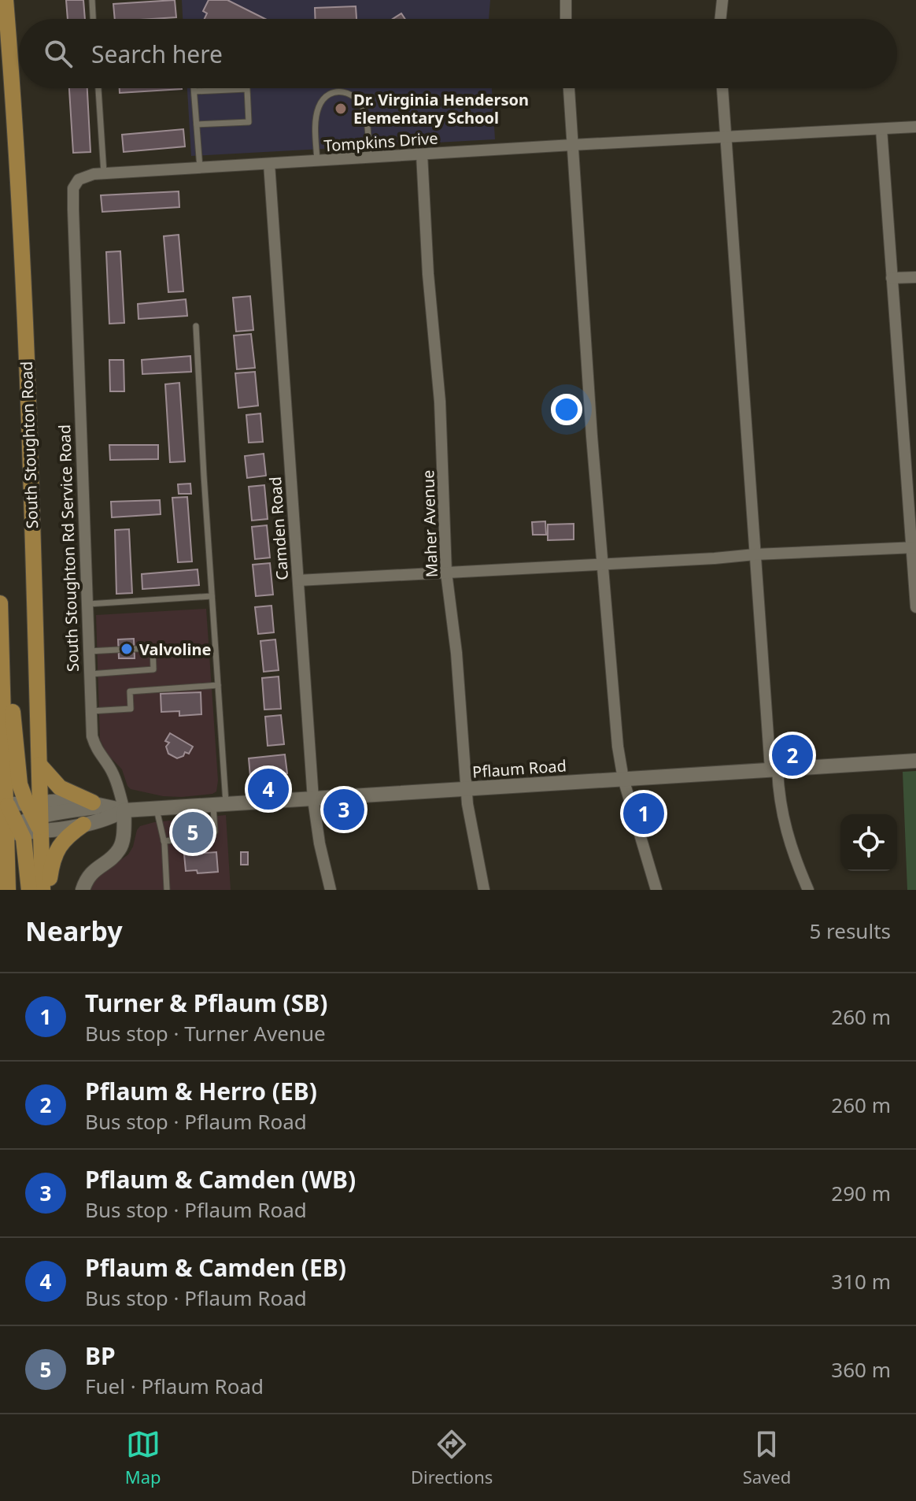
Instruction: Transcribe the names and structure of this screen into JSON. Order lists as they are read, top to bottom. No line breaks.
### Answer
{"streets":{"main road":["South Stoughton Road"],"street":["Tompkins Drive","Maher Avenue","Camden Road","South Stoughton Rd Service Road","Pflaum Road"]},"crossings":[["Tompkins Drive","Maher Avenue"],["Tompkins Drive","Camden Road"],["Tompkins Drive","South Stoughton Rd Service Road"],["South Stoughton Road","Pflaum Road"],["Maher Avenue","Pflaum Road"],["Camden Road","Pflaum Road"],["South Stoughton Rd Service Road","Pflaum Road"]],"places":["Dr. Virginia Henderson Elementary School","Valvoline"],"page":{"search":"Search here","pins":["2","4","3","1","5"],"heading":["Nearby","5 results"],"list":[{"mark":"1","name":"Turner & Pflaum (SB)","note":"Bus stop · Turner Avenue","value":"260 m"},{"mark":"2","name":"Pflaum & Herro (EB)","note":"Bus stop · Pflaum Road","value":"260 m"},{"mark":"3","name":"Pflaum & Camden (WB)","note":"Bus stop · Pflaum Road","value":"290 m"},{"mark":"4","name":"Pflaum & Camden (EB)","note":"Bus stop · Pflaum Road","value":"310 m"},{"mark":"5","name":"BP","note":"Fuel · Pflaum Road","value":"360 m"}],"nav":["Map","Directions","Saved"]}}
